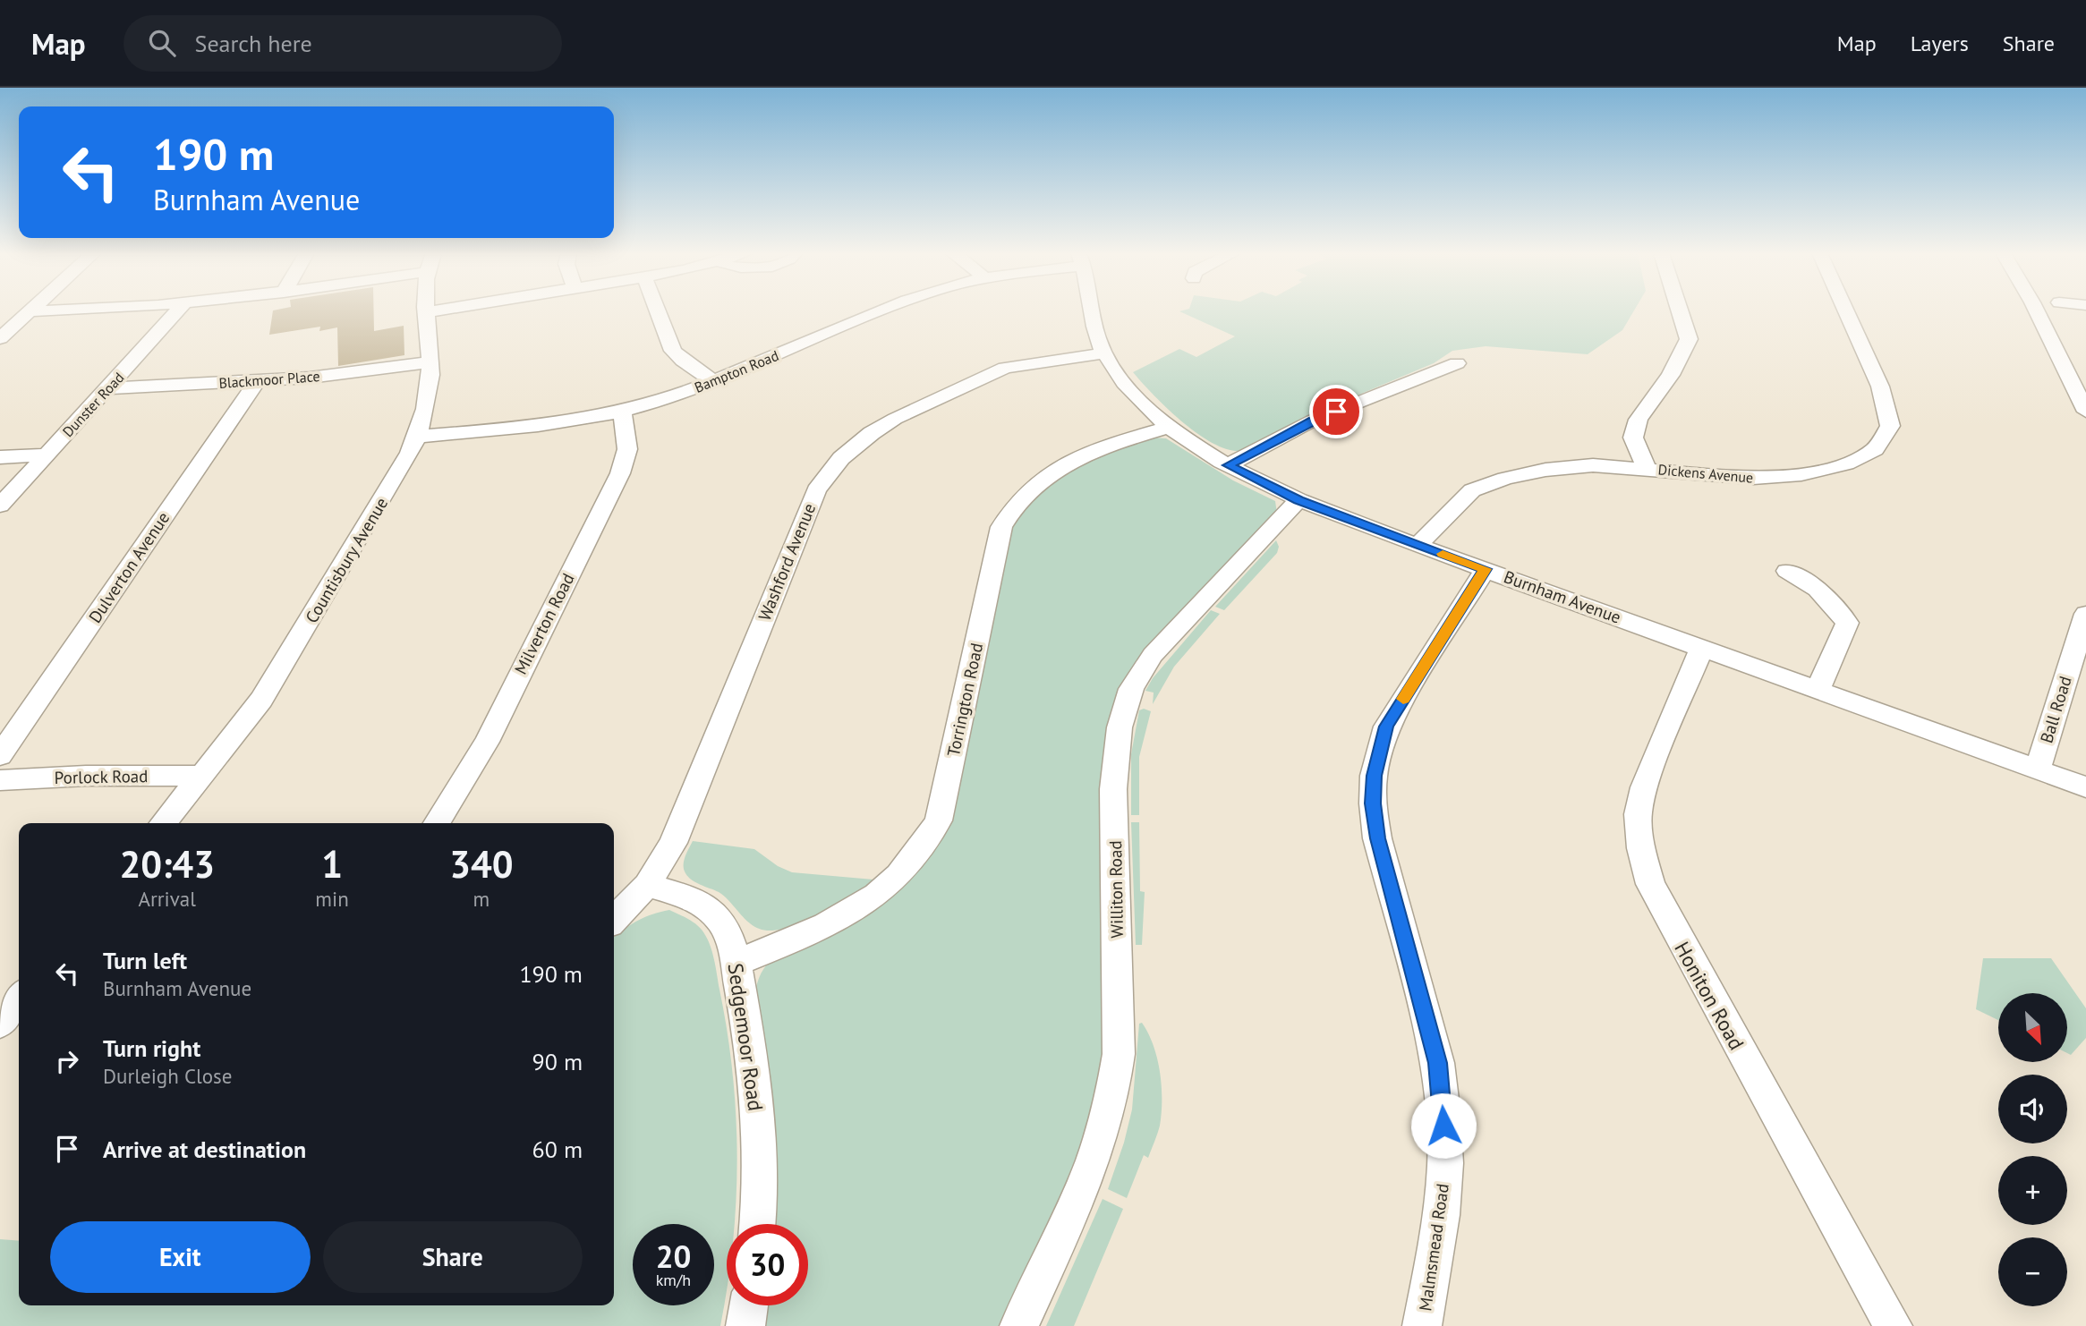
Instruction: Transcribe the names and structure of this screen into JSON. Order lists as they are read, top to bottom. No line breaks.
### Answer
{"streets":{"street":["Bampton Road","Blackmoor Place","Dunster Road","Dickens Avenue","Countisbury Avenue","Washford Avenue","Dulverton Avenue","Burnham Avenue","Milverton Road","Torrington Road","Ball Road","Porlock Road","Williton Road","Honiton Road","Sedgemoor Road","Malmsmead Road"]},"crossings":[["Bampton Road","Countisbury Avenue"],["Bampton Road","Milverton Road"],["Blackmoor Place","Dunster Road"],["Blackmoor Place","Countisbury Avenue"],["Blackmoor Place","Dulverton Avenue"],["Dickens Avenue","Burnham Avenue"],["Countisbury Avenue","Porlock Road"],["Washford Avenue","Burnham Avenue"],["Washford Avenue","Sedgemoor Road"],["Burnham Avenue","Torrington Road"],["Burnham Avenue","Ball Road"],["Burnham Avenue","Williton Road"],["Burnham Avenue","Honiton Road"],["Burnham Avenue","Malmsmead Road"],["Torrington Road","Sedgemoor Road"]],"north":"bottom right","page":{"header":"Map","search":"Search here","nav":["Map","Layers","Share"],"turn":["190 m","Burnham Avenue"],"eta":["20:43","Arrival","1","min","340","m"],"list":[{"name":"Turn left","note":"Burnham Avenue","value":"190 m"},{"name":"Turn right","note":"Durleigh Close","value":"90 m"},{"name":"Arrive at destination","value":"60 m"}],"map_buttons":["+","−"],"buttons":["Exit","Share"],"speed":"20 km/h","limit":"30"}}
